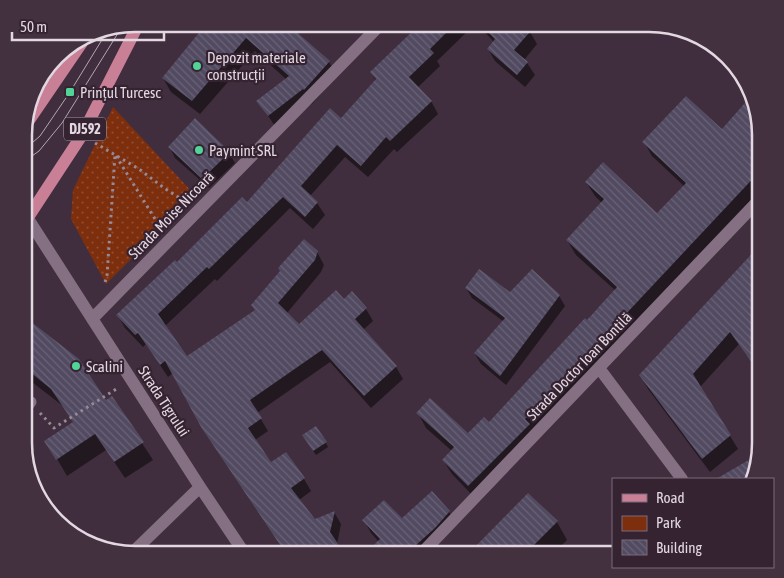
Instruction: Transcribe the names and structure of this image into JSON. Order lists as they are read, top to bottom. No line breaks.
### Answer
{"streets":{"main road":["DJ592"],"street":["Strada Moise Nicoară","Strada Doctor Ioan Bontilă","Strada Tigrului"]},"crossings":[["Strada Moise Nicoară","Strada Tigrului"]],"places":{"other":["Depozit materiale construcții","Paymint SRL","Scalini"],"transit":["Prințul Turcesc"]},"legend":["Road","Park","Building"],"scale_bar":"50 m"}
